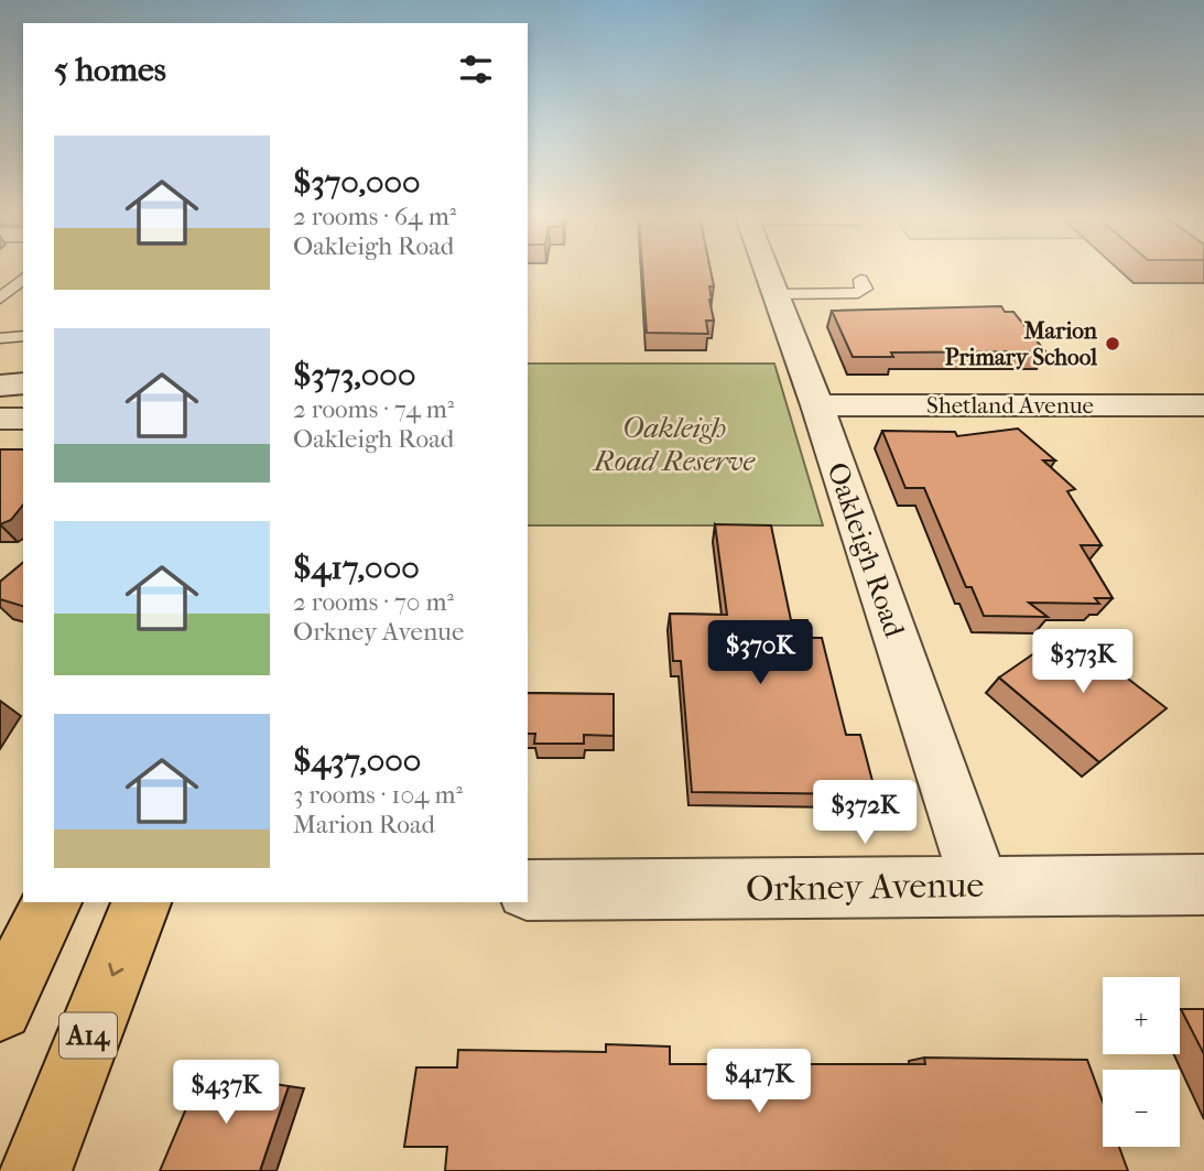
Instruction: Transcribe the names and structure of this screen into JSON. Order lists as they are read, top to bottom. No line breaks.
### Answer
{"streets":{"main road":["A14"],"street":["Shetland Avenue","Oakleigh Road","Orkney Avenue"]},"crossings":[["Shetland Avenue","Oakleigh Road"],["Oakleigh Road","Orkney Avenue"]],"parks":["Oakleigh Road Reserve"],"places":["Marion Primary School"],"page":{"heading":"5 homes","list":[{"name":"$370,000","note":"2 rooms · 64 m² · Oakleigh Road"},{"name":"$373,000","note":"2 rooms · 74 m² · Oakleigh Road"},{"name":"$417,000","note":"2 rooms · 70 m² · Orkney Avenue"},{"name":"$437,000","note":"3 rooms · 104 m² · Marion Road"}],"price":["$370K","$373K","$372K","$417K","$437K"],"map_buttons":["+","−"]}}
